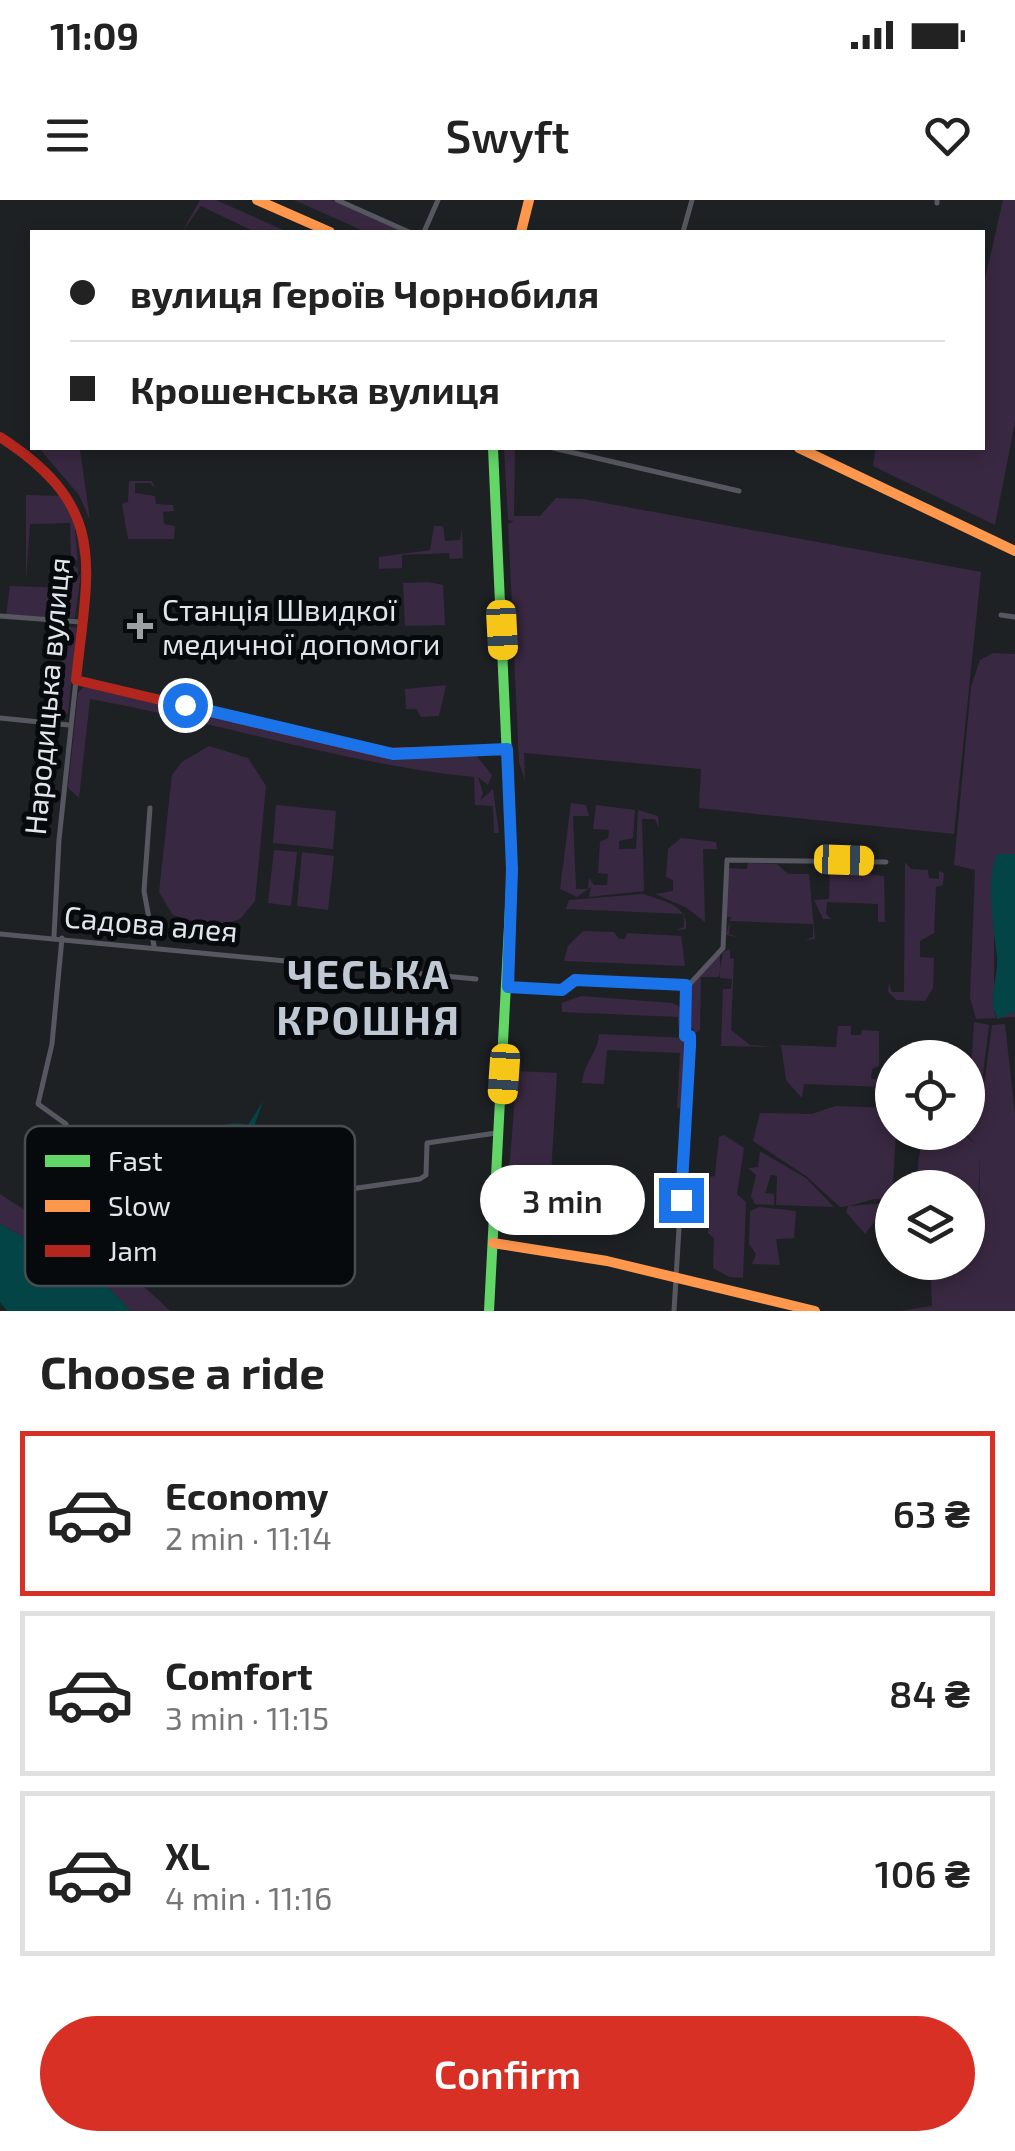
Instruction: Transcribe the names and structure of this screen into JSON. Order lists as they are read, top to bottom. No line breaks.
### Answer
{"streets":{"main road":["Народицька вулиця"],"street":["Садова алея"]},"crossings":[["Народицька вулиця","Садова алея"]],"districts":["ЧЕСЬКА КРОШНЯ"],"places":{"health":["Станція Швидкої медичної допомоги"]},"legend":["Fast","Slow","Jam"],"page":{"status":"11:09","header":"Swyft","banner":["вулиця Героїв Чорнобиля","Крошенська вулиця"],"bubble":"3 min","heading":"Choose a ride","list":[{"name":"Economy","note":"2 min · 11:14","value":"63 ₴"},{"name":"Comfort","note":"3 min · 11:15","value":"84 ₴"},{"name":"XL","note":"4 min · 11:16","value":"106 ₴"}],"buttons":"Confirm"}}
